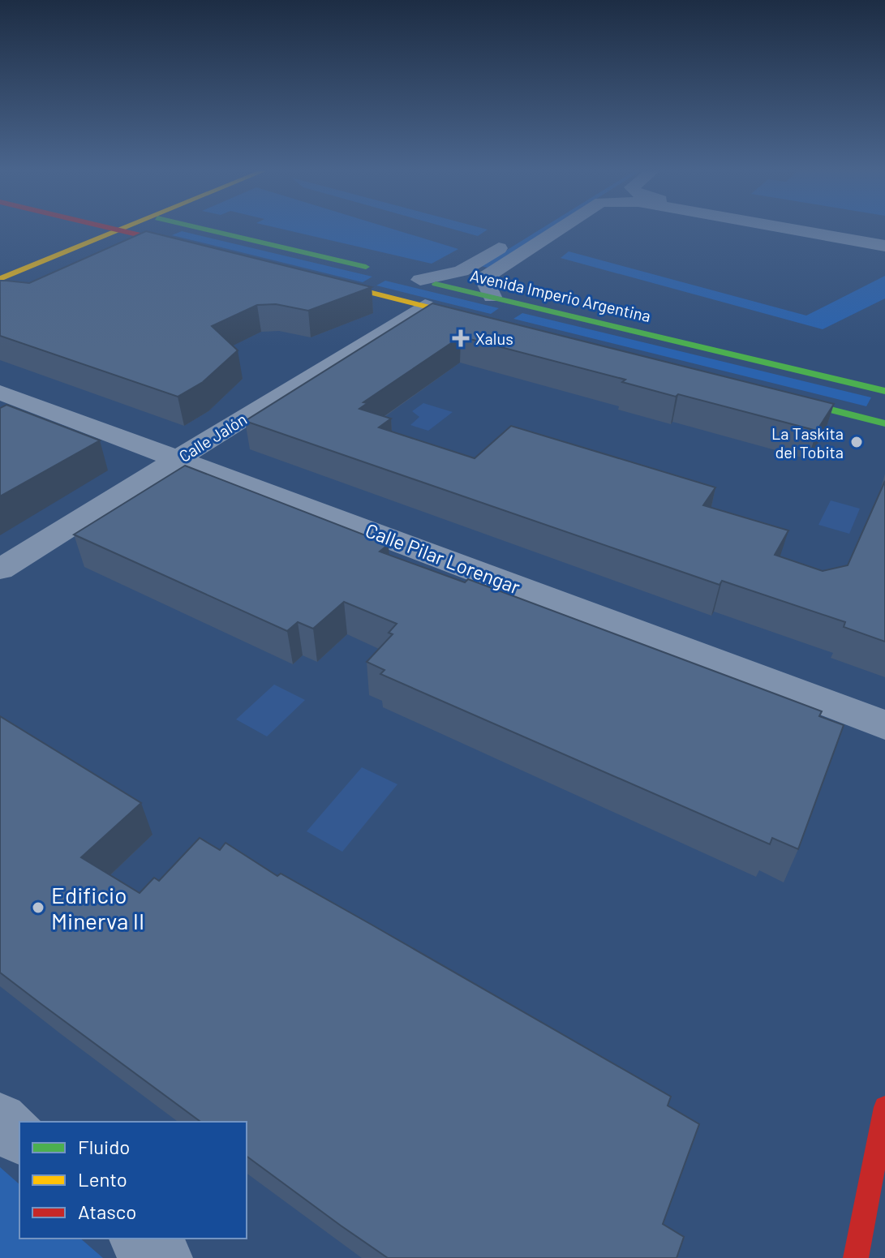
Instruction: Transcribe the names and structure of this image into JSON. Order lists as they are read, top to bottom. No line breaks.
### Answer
{"streets":{"street":["Avenida Imperio Argentina","Calle Jalón","Calle Pilar Lorengar"]},"crossings":[["Calle Jalón","Calle Pilar Lorengar"]],"places":{"health":["Xalus"],"other":["La Taskita del Tobita","Edificio Minerva II"]},"legend":["Fluido","Lento","Atasco"]}
